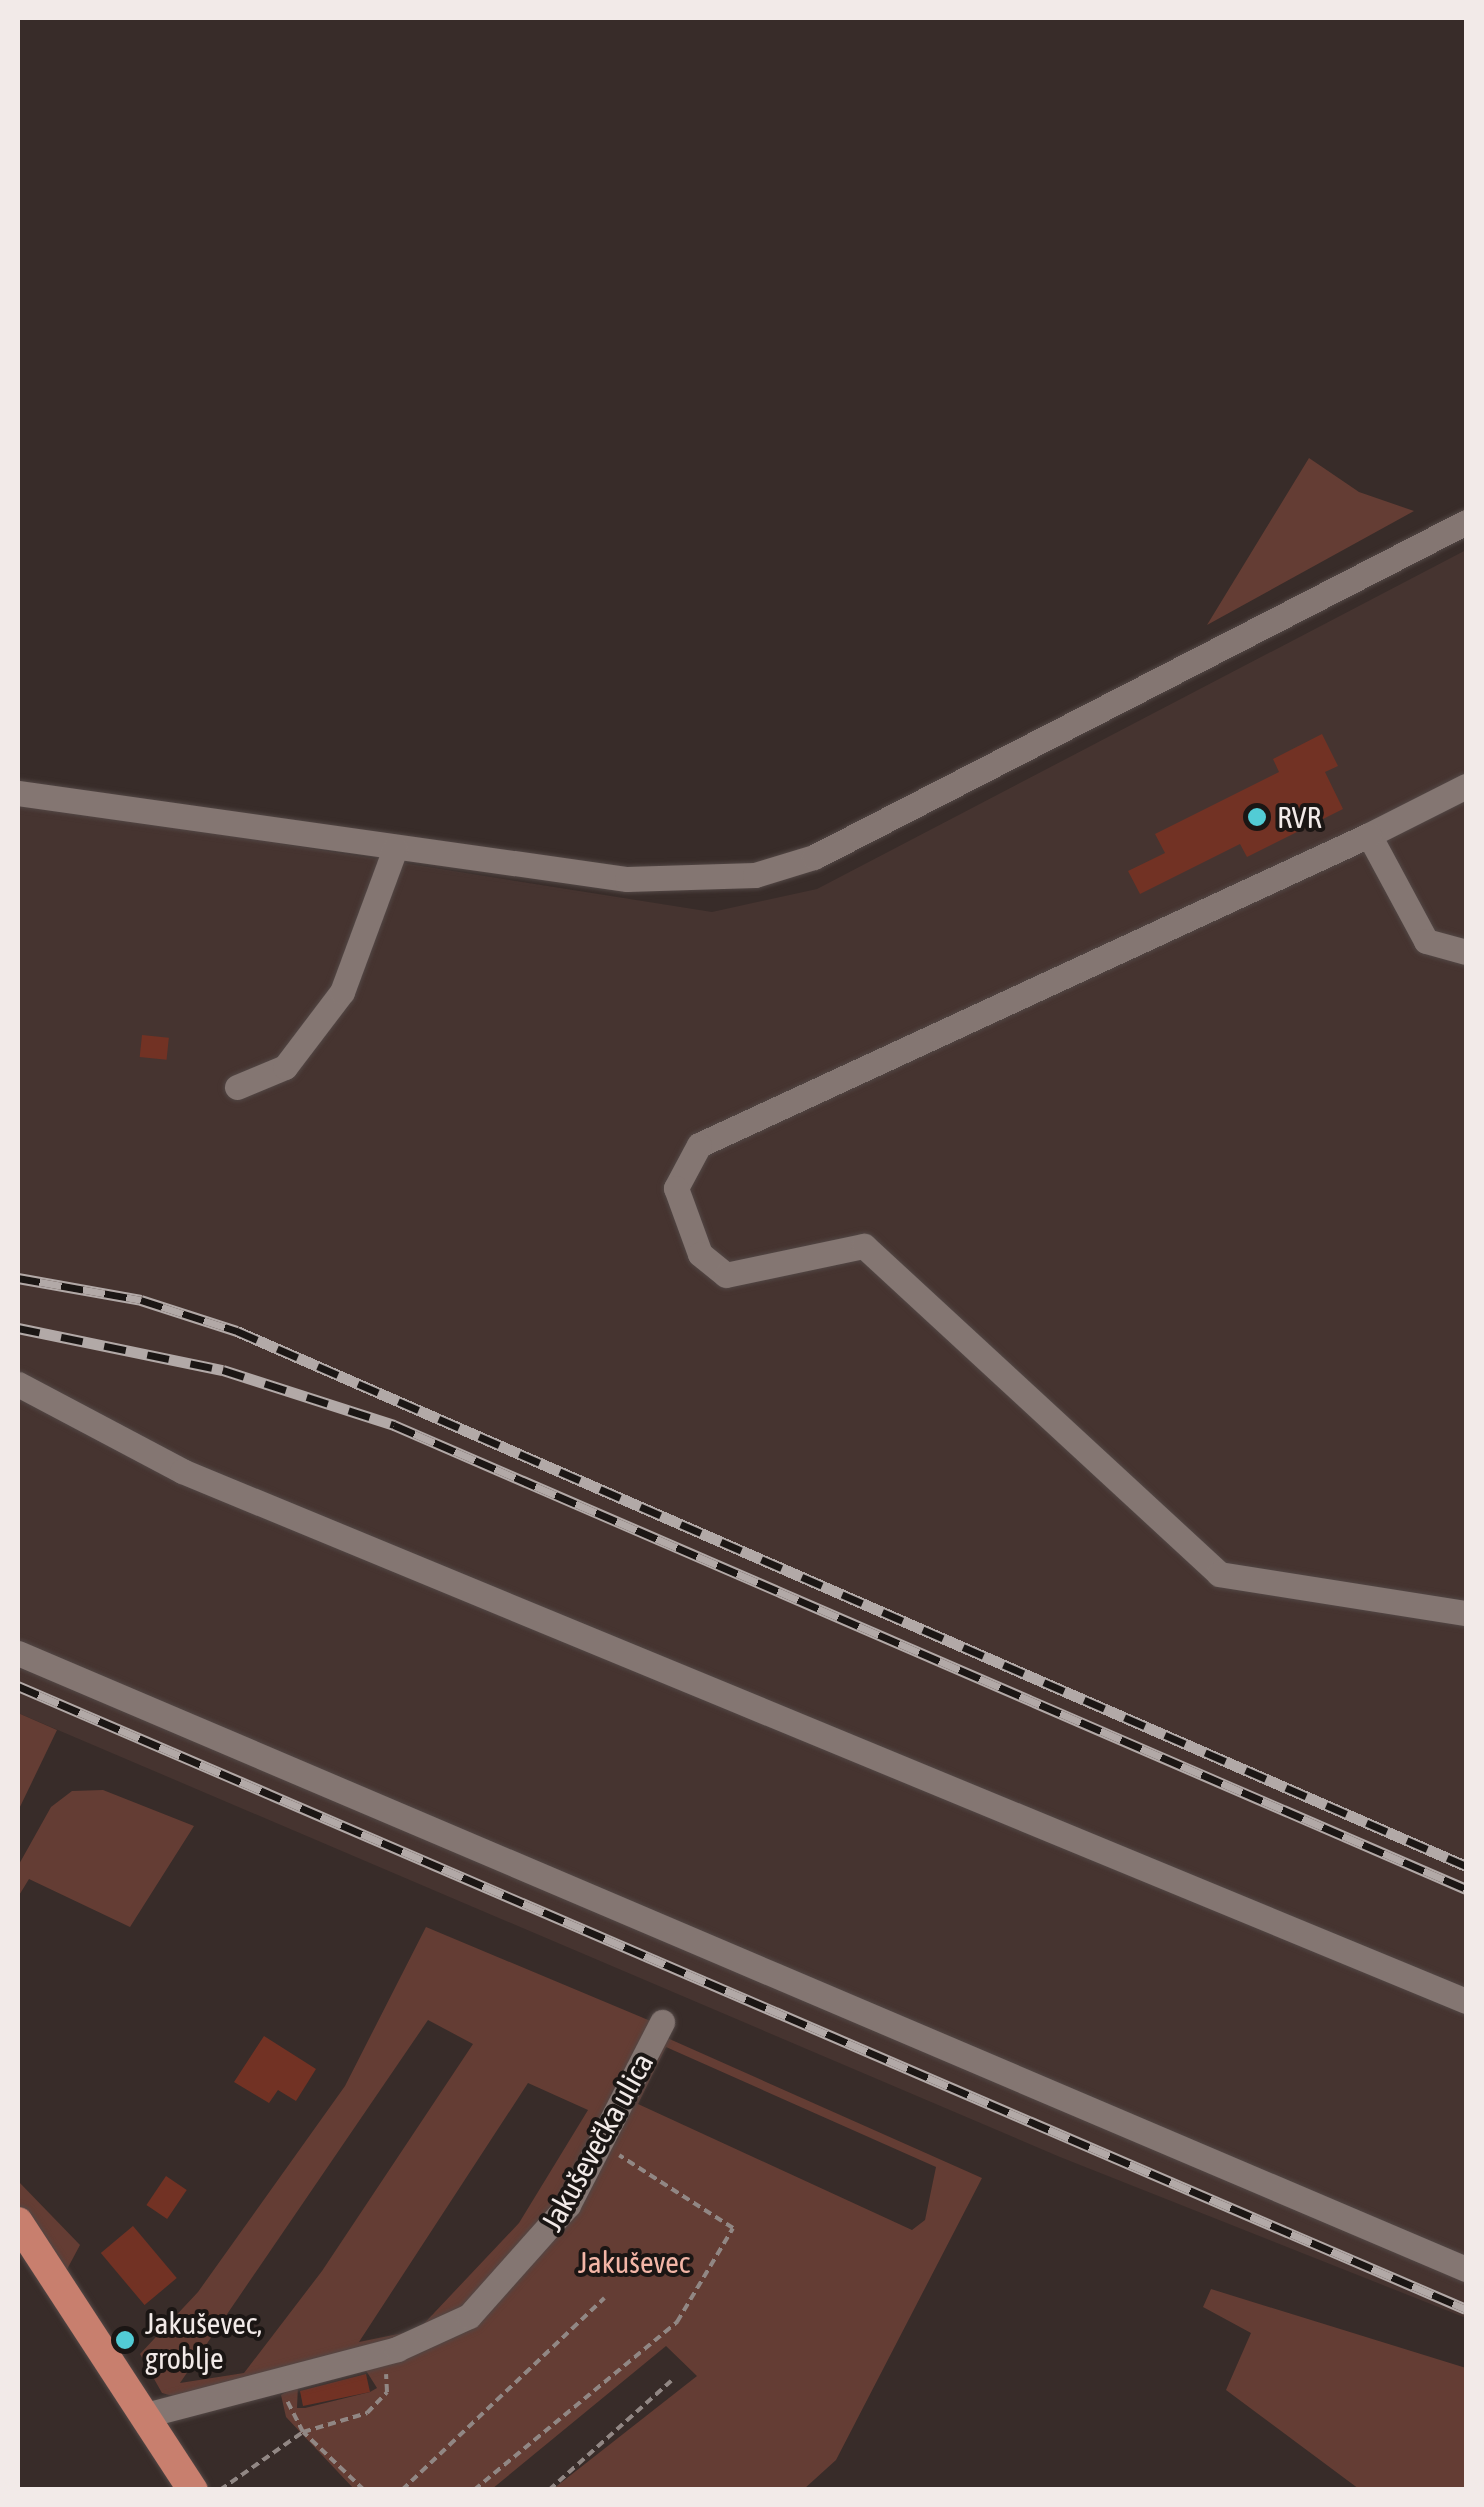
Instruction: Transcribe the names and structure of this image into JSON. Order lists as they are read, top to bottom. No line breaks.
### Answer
{"streets":{"street":["Jakuševečka ulica"]},"parks":["Jakuševec"],"places":["RVR","Jakuševec, groblje"]}
